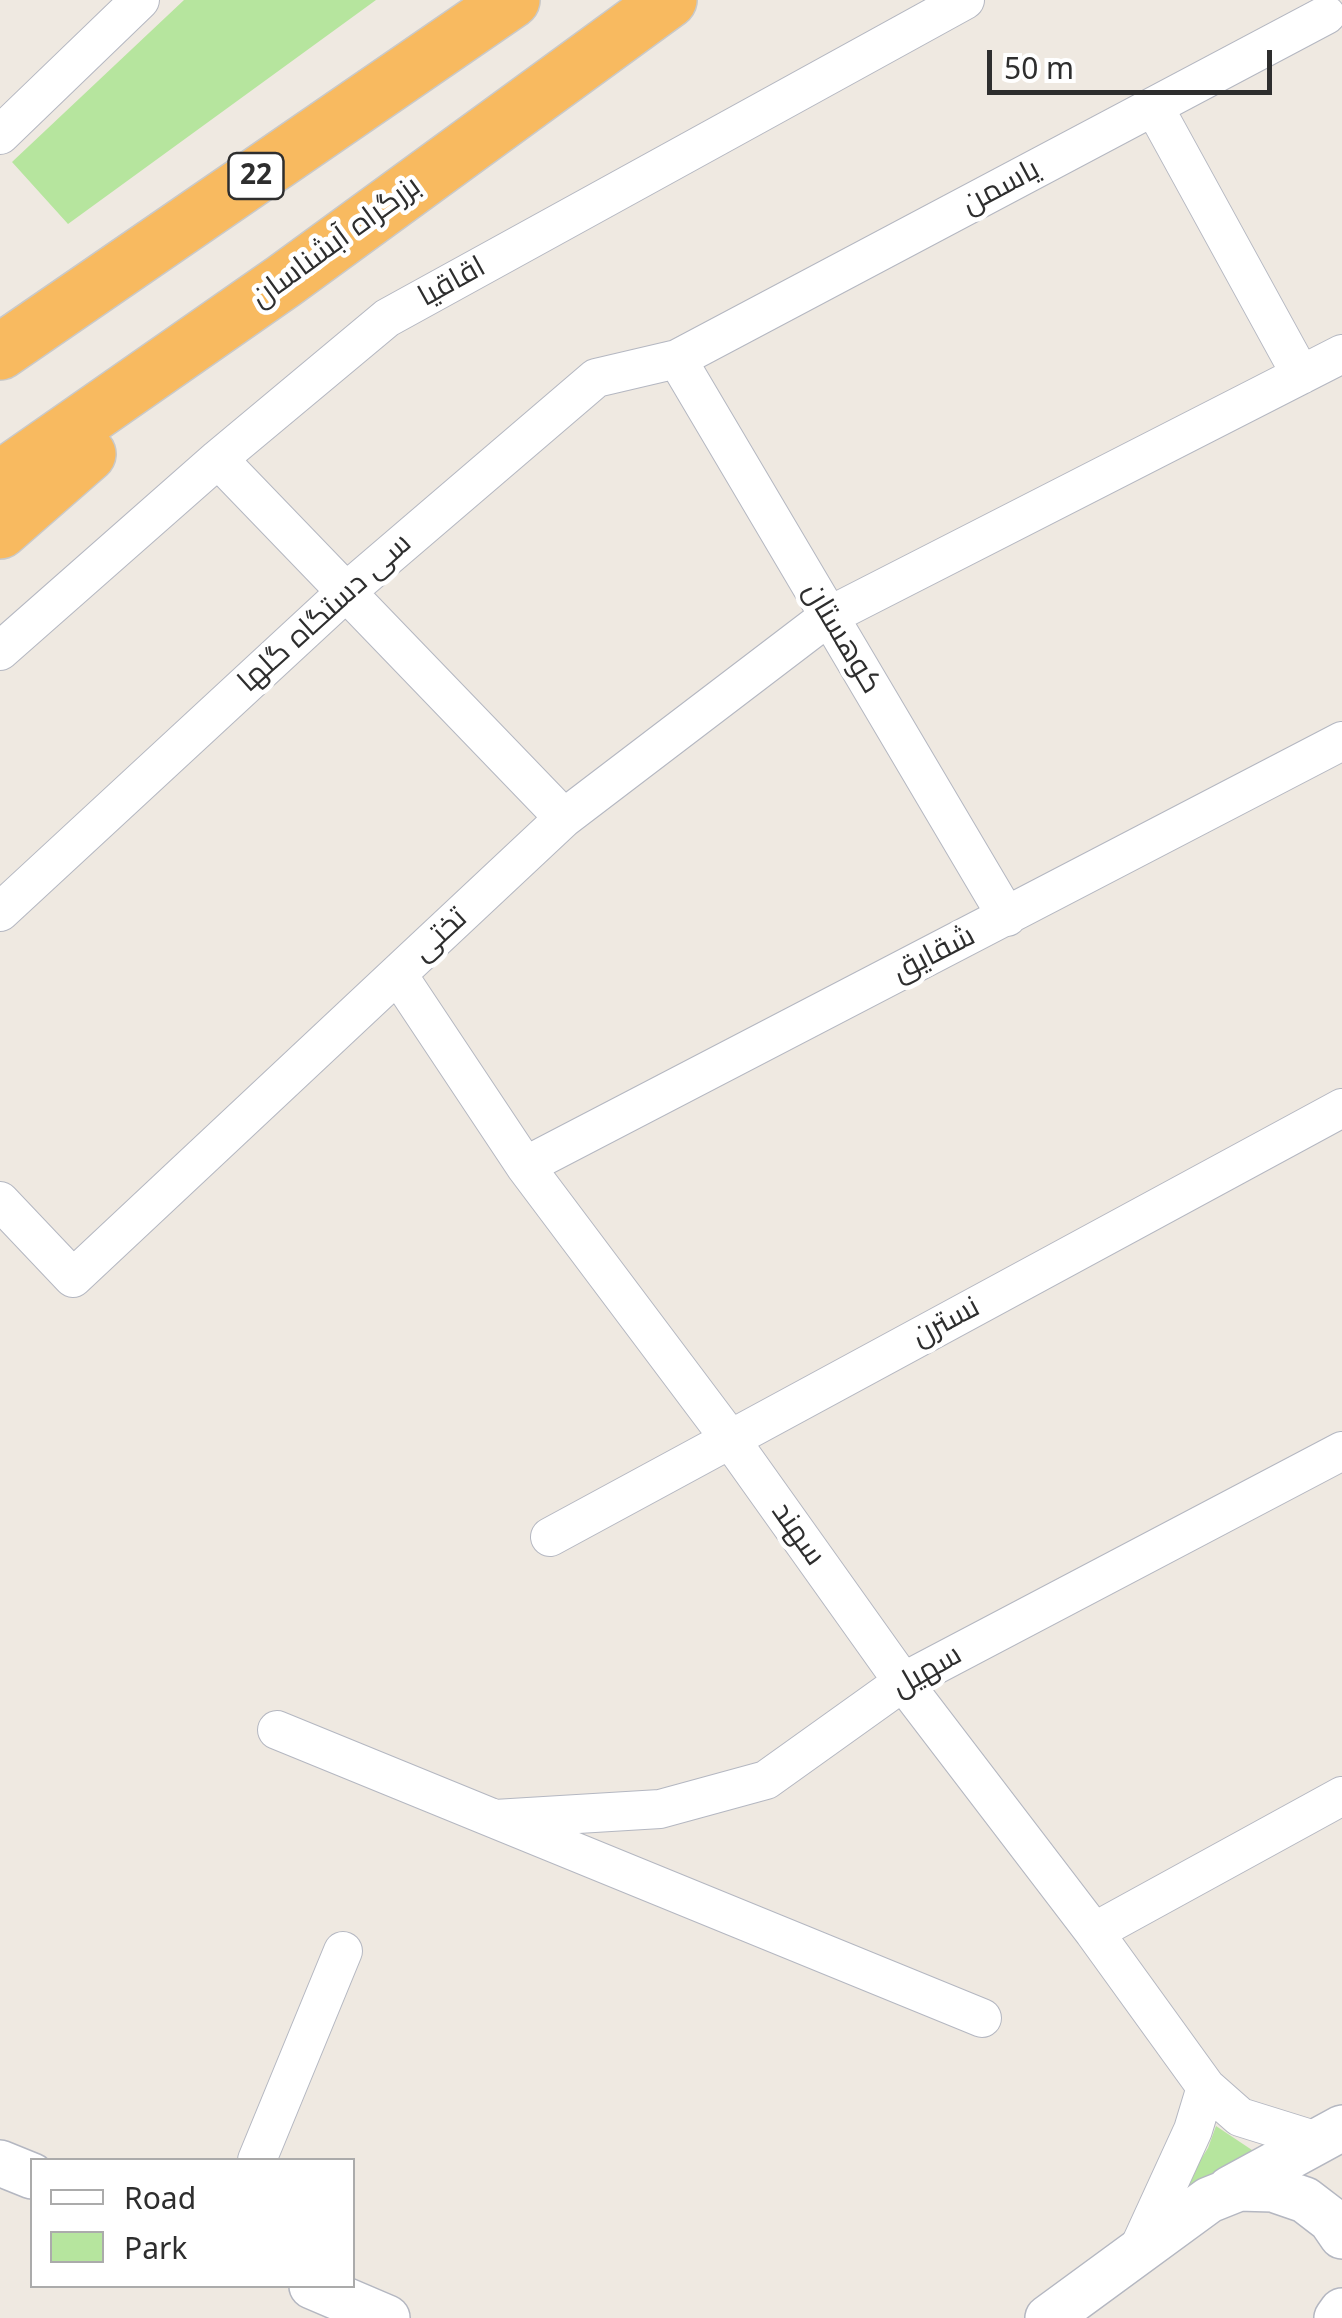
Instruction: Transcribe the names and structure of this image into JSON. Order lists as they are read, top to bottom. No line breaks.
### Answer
{"streets":{"highway":["22","بزرگراه آبشناسان"],"street":["یاسمن","اقاقیا","سی دستگاه گلها","کوهستان","تختی","شقایق","نسترن","سهند","سهیل"]},"crossings":[["یاسمن","سی دستگاه گلها"],["یاسمن","کوهستان"],["سی دستگاه گلها","کوهستان"],["کوهستان","تختی"],["کوهستان","شقایق"],["تختی","سهند"],["شقایق","سهند"],["نسترن","سهند"],["سهند","سهیل"]],"legend":["Road","Park"],"scale_bar":"50 m"}
